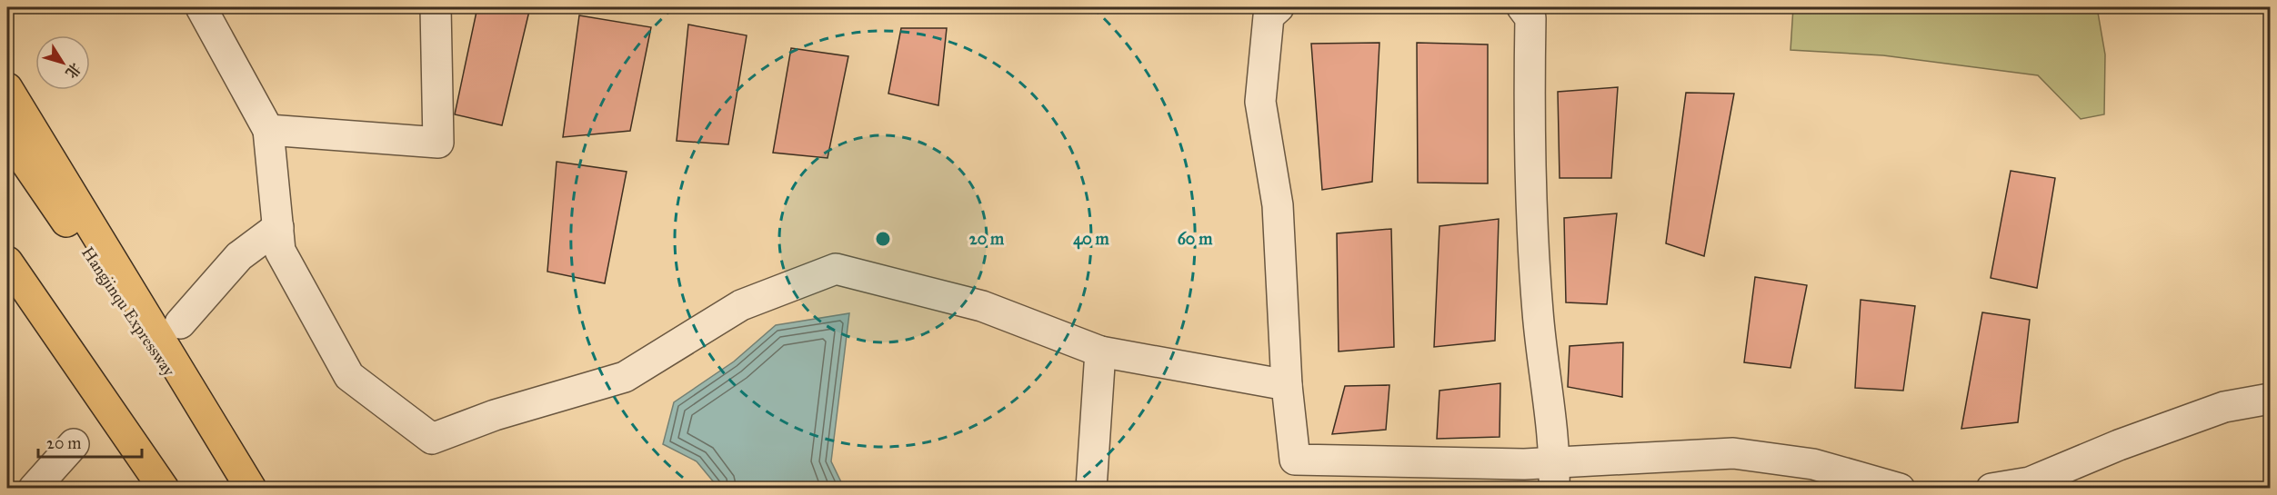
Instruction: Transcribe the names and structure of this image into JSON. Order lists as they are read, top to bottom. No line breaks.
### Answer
{"streets":{"highway":["Hangjinqu Expressway"]},"scale_bar":"20 m","north":"bottom right","rings":["20 m","40 m","60 m"]}
